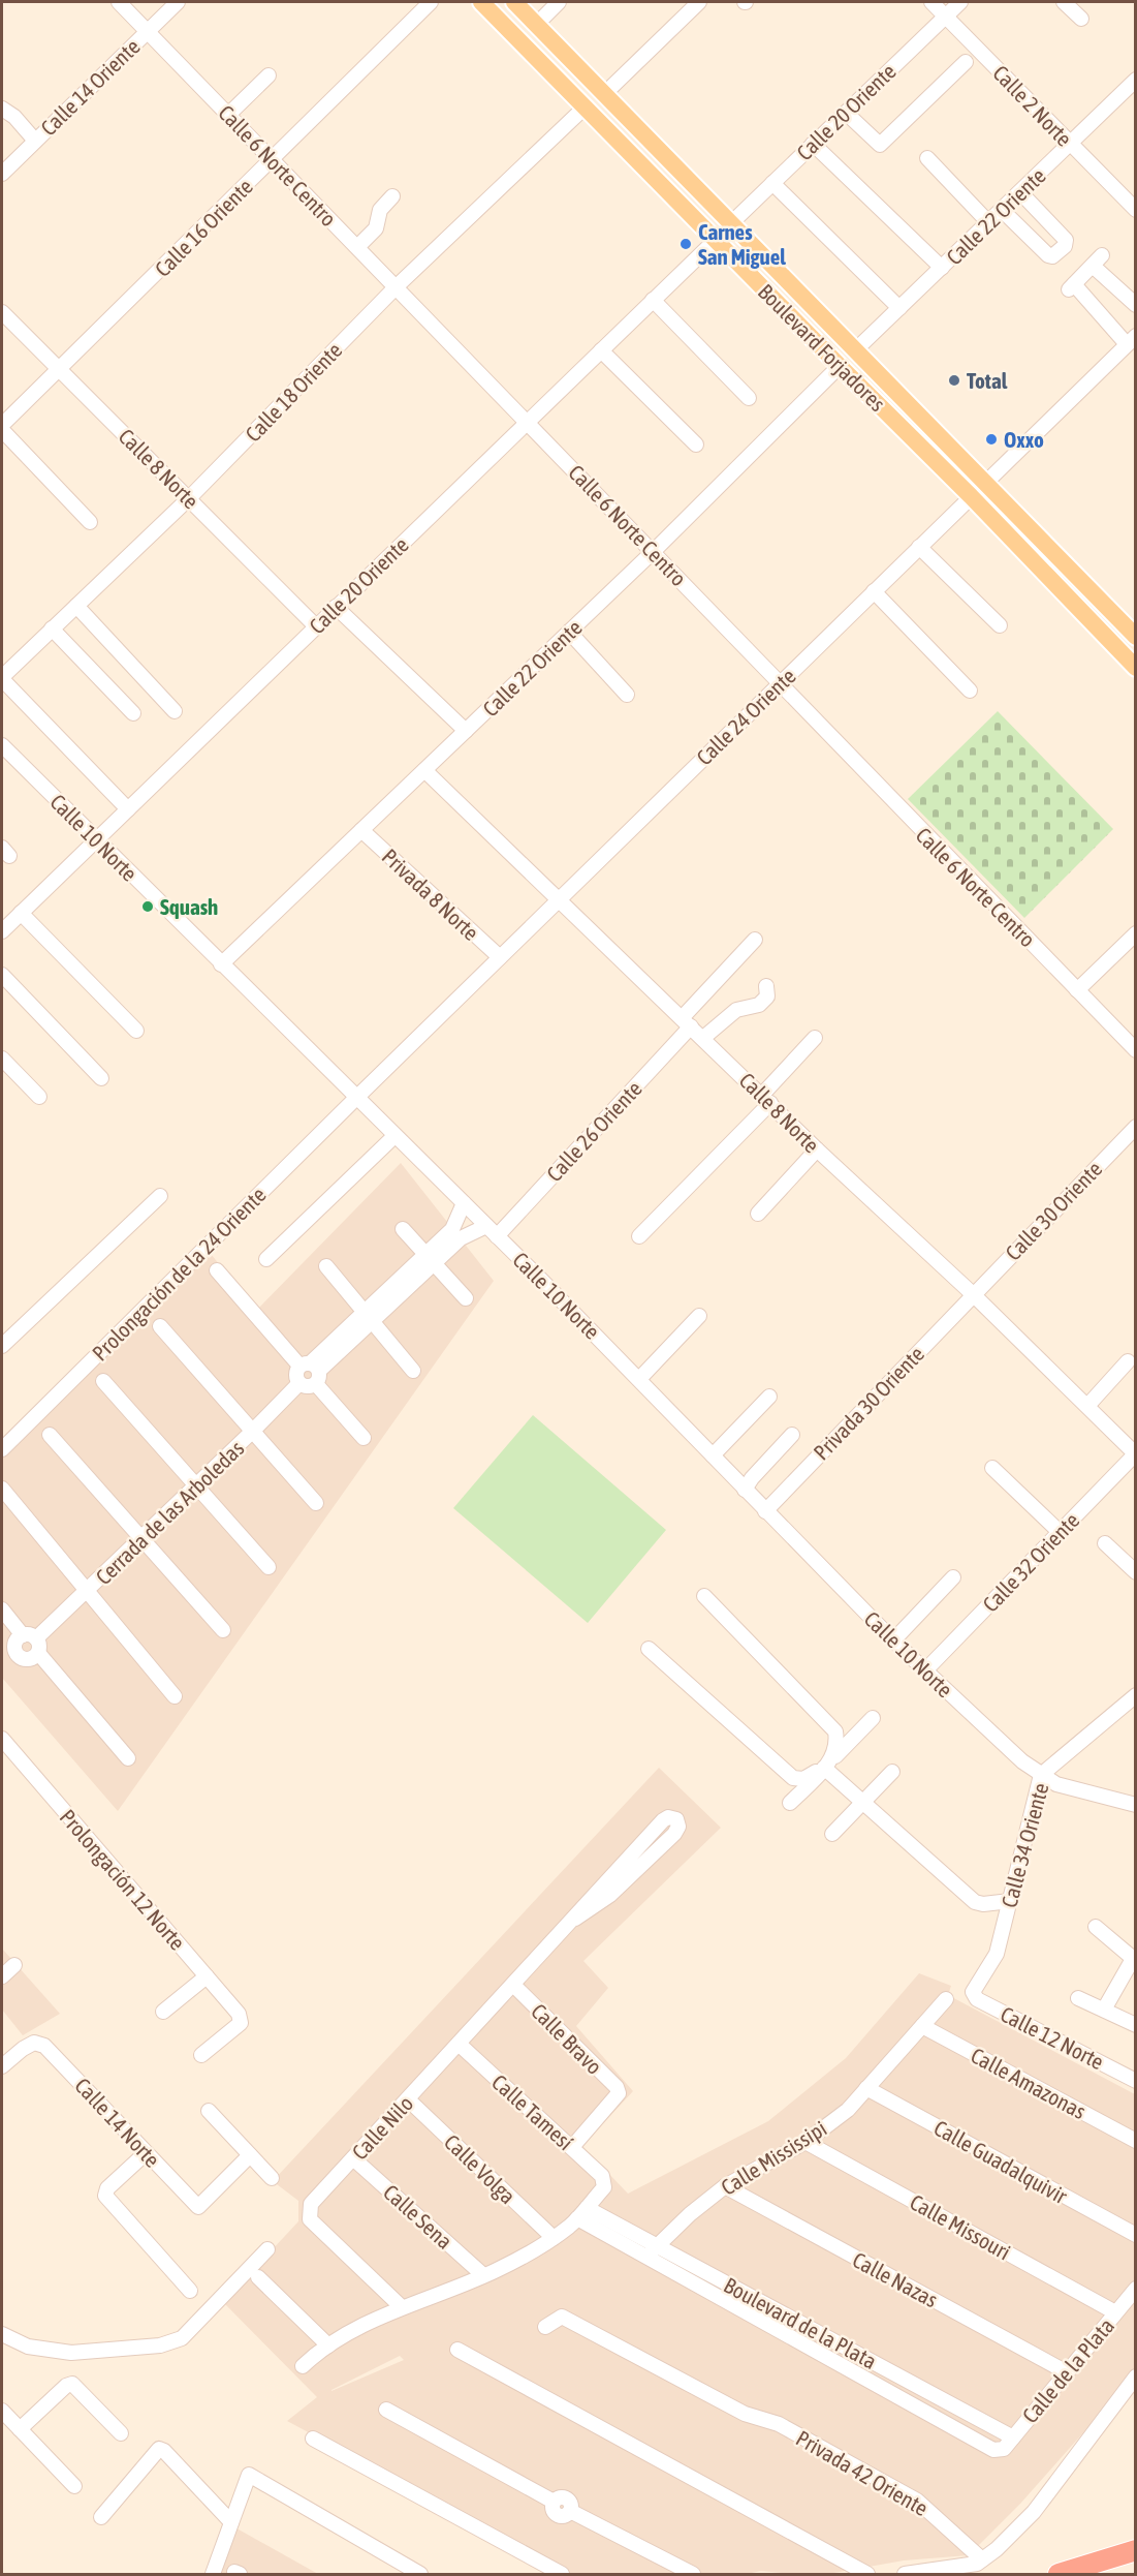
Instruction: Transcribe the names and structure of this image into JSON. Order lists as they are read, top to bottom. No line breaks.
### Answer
{"streets":{"main road":["Boulevard Forjadores"],"street":["Calle 14 Oriente","Calle 2 Norte","Calle 20 Oriente","Calle 6 Norte Centro","Calle 22 Oriente","Calle 16 Oriente","Calle 18 Oriente","Calle 8 Norte","Calle 24 Oriente","Calle 10 Norte","Privada 8 Norte","Calle 26 Oriente","Calle 30 Oriente","Prolongación de la 24 Oriente","Privada 30 Oriente","Cerrada de las Arboledas","Calle 32 Oriente","Calle 34 Oriente","Prolongación 12 Norte","Calle 12 Norte","Calle Bravo","Calle Amazonas","Calle Tamesí","Calle 14 Norte","Calle Nilo","Calle Mississipi","Calle Guadalquivir","Calle Volga","Calle Sena","Calle Missouri","Calle Nazas","Boulevard de la Plata","Calle de la Plata","Privada 42 Oriente"]},"crossings":[["Calle 14 Oriente","Calle 6 Norte Centro"],["Calle 2 Norte","Calle 20 Oriente"],["Calle 2 Norte","Calle 22 Oriente"],["Calle 20 Oriente","Calle 6 Norte Centro"],["Calle 20 Oriente","Boulevard Forjadores"],["Calle 20 Oriente","Calle 8 Norte"],["Calle 20 Oriente","Calle 10 Norte"],["Calle 6 Norte Centro","Calle 22 Oriente"],["Calle 6 Norte Centro","Calle 16 Oriente"],["Calle 6 Norte Centro","Calle 18 Oriente"],["Calle 6 Norte Centro","Calle 24 Oriente"],["Calle 22 Oriente","Boulevard Forjadores"],["Calle 22 Oriente","Calle 8 Norte"],["Calle 22 Oriente","Calle 10 Norte"],["Calle 22 Oriente","Privada 8 Norte"],["Calle 16 Oriente","Calle 8 Norte"],["Boulevard Forjadores","Calle 18 Oriente"],["Boulevard Forjadores","Calle 24 Oriente"],["Calle 18 Oriente","Calle 8 Norte"],["Calle 8 Norte","Calle 24 Oriente"],["Calle 8 Norte","Calle 26 Oriente"],["Calle 8 Norte","Calle 30 Oriente"],["Calle 8 Norte","Privada 30 Oriente"],["Calle 8 Norte","Calle 32 Oriente"],["Calle 24 Oriente","Calle 10 Norte"],["Calle 24 Oriente","Privada 8 Norte"],["Calle 24 Oriente","Prolongación de la 24 Oriente"],["Calle 10 Norte","Calle 26 Oriente"],["Calle 10 Norte","Prolongación de la 24 Oriente"],["Calle 10 Norte","Privada 30 Oriente"],["Calle 10 Norte","Calle 32 Oriente"],["Calle 10 Norte","Calle 34 Oriente"],["Calle 30 Oriente","Privada 30 Oriente"],["Calle 34 Oriente","Calle 12 Norte"],["Calle Bravo","Calle Tamesí"],["Calle Bravo","Calle Nilo"],["Calle Amazonas","Calle Mississipi"],["Calle Tamesí","Calle Nilo"],["Calle Tamesí","Boulevard de la Plata"],["Calle Nilo","Calle Volga"],["Calle Nilo","Calle Sena"],["Calle Mississipi","Calle Guadalquivir"],["Calle Mississipi","Calle Missouri"],["Calle Mississipi","Calle Nazas"],["Calle Mississipi","Boulevard de la Plata"],["Calle Missouri","Calle de la Plata"],["Calle Nazas","Calle de la Plata"],["Boulevard de la Plata","Calle de la Plata"]],"places":["Carnes San Miguel","Total","Oxxo","Squash"]}
